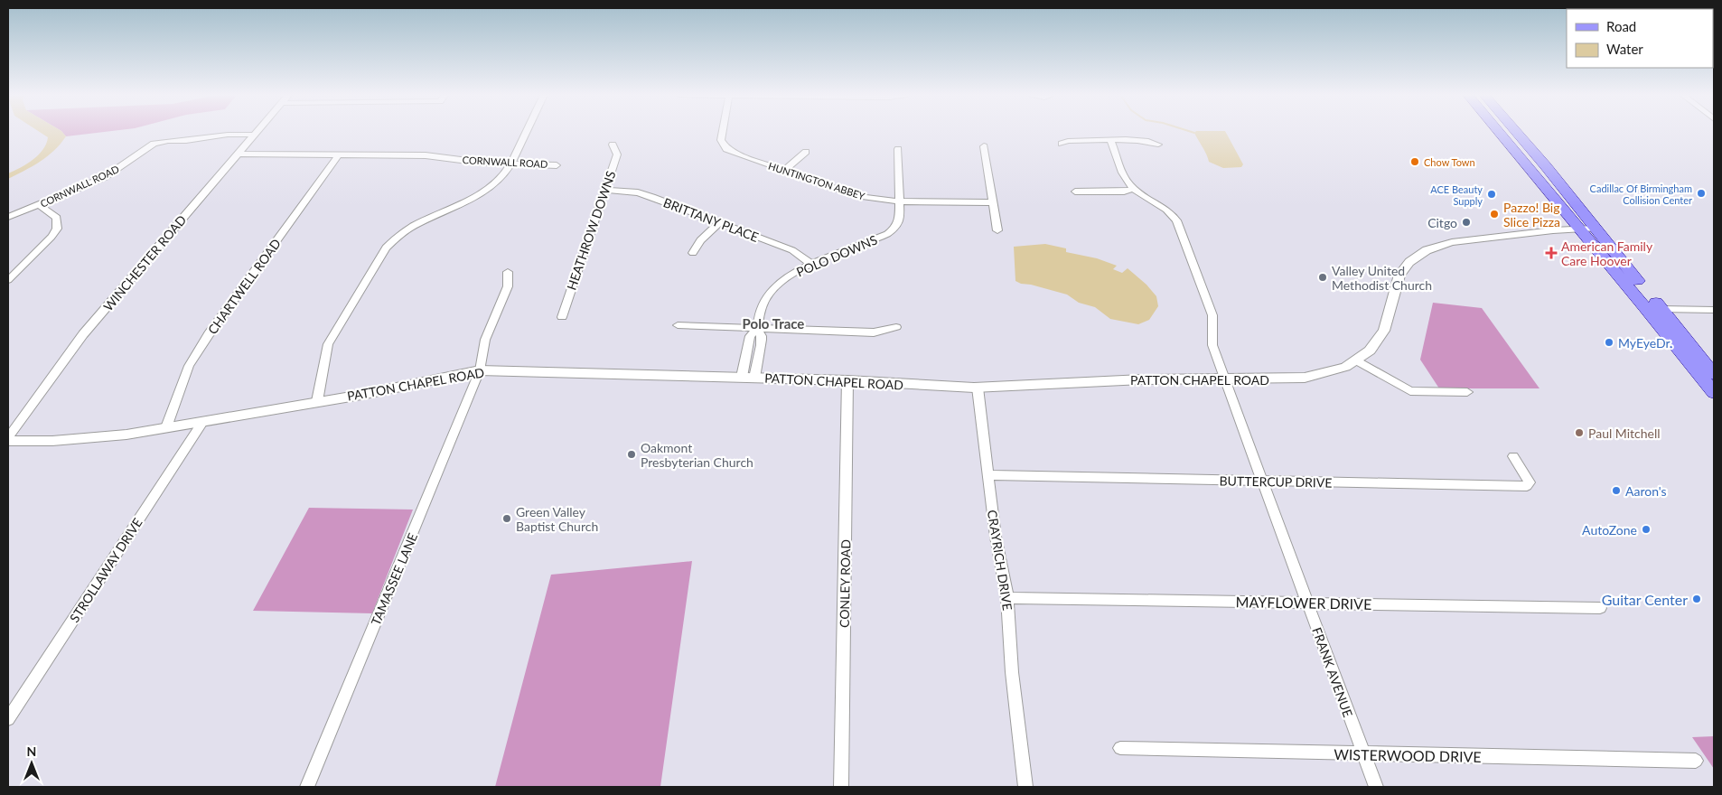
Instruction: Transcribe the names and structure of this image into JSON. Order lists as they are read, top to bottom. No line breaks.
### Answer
{"streets":{"street":["CORNWALL ROAD","HUNTINGTON ABBEY","BRITTANY PLACE","HEATHROW DOWNS","POLO DOWNS","WINCHESTER ROAD","CHARTWELL ROAD","PATTON CHAPEL ROAD","BUTTERCUP DRIVE","CRAYRICH DRIVE","STROLLAWAY DRIVE","TAMASSEE LANE","CONLEY ROAD","MAYFLOWER DRIVE","FRANK AVENUE","WISTERWOOD DRIVE"]},"crossings":[["CORNWALL ROAD","WINCHESTER ROAD"],["CORNWALL ROAD","CHARTWELL ROAD"],["HUNTINGTON ABBEY","POLO DOWNS"],["BRITTANY PLACE","HEATHROW DOWNS"],["BRITTANY PLACE","POLO DOWNS"],["POLO DOWNS","PATTON CHAPEL ROAD"],["CHARTWELL ROAD","PATTON CHAPEL ROAD"],["PATTON CHAPEL ROAD","CRAYRICH DRIVE"],["PATTON CHAPEL ROAD","STROLLAWAY DRIVE"],["PATTON CHAPEL ROAD","TAMASSEE LANE"],["PATTON CHAPEL ROAD","CONLEY ROAD"],["PATTON CHAPEL ROAD","FRANK AVENUE"],["BUTTERCUP DRIVE","CRAYRICH DRIVE"],["BUTTERCUP DRIVE","FRANK AVENUE"],["CRAYRICH DRIVE","MAYFLOWER DRIVE"],["MAYFLOWER DRIVE","FRANK AVENUE"],["FRANK AVENUE","WISTERWOOD DRIVE"]],"districts":["Polo Trace"],"places":{"other":["Chow Town","Cadillac Of Birmingham Collision Center","ACE Beauty Supply","Pazzo! Big Slice Pizza","Citgo","Valley United Methodist Church","MyEyeDr.","Paul Mitchell","Oakmont Presbyterian Church","Aaron's","Green Valley Baptist Church","AutoZone","Guitar Center"],"health":["American Family Care Hoover"]},"legend":["Road","Water"],"north":"top"}
